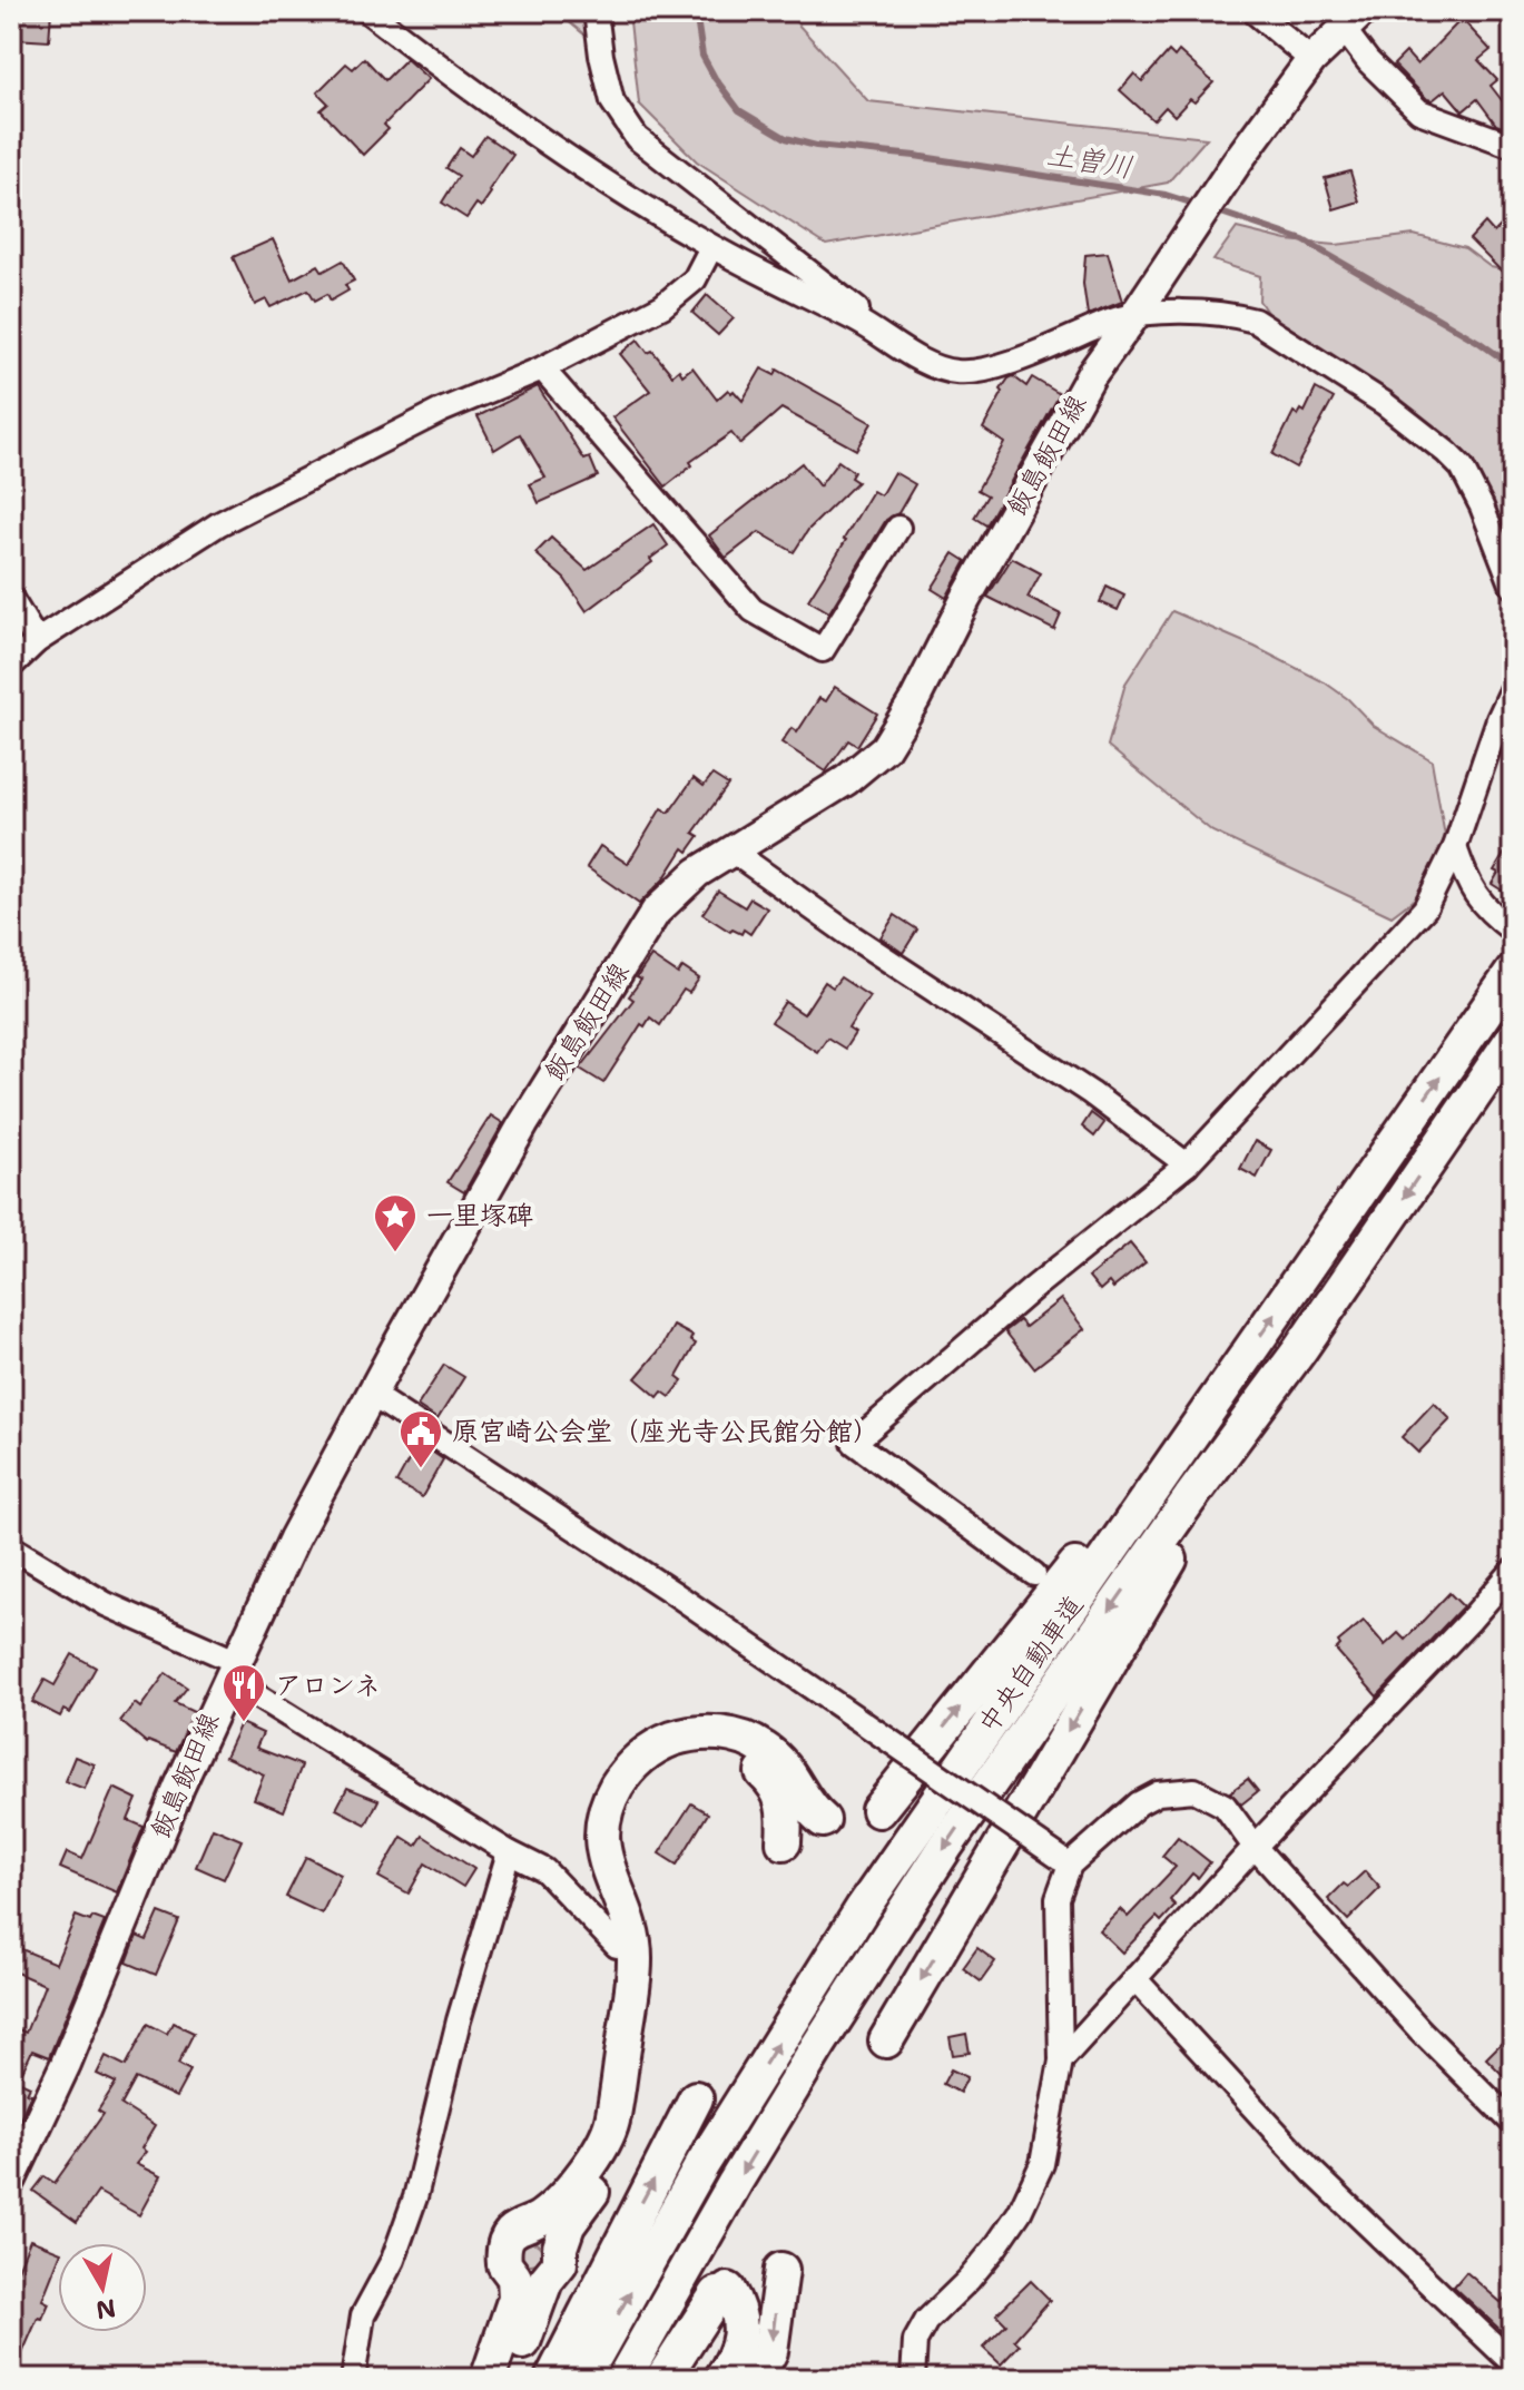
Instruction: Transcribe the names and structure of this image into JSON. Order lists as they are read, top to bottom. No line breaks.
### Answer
{"streets":{"highway":["中央自動車道"],"main road":["飯島飯田線"]},"water":["土曽川"],"places":{"place":["一里塚碑"],"public building":["原宮崎公会堂（座光寺公民館分館）"],"restaurant":["アロンネ"]},"north":"bottom"}
